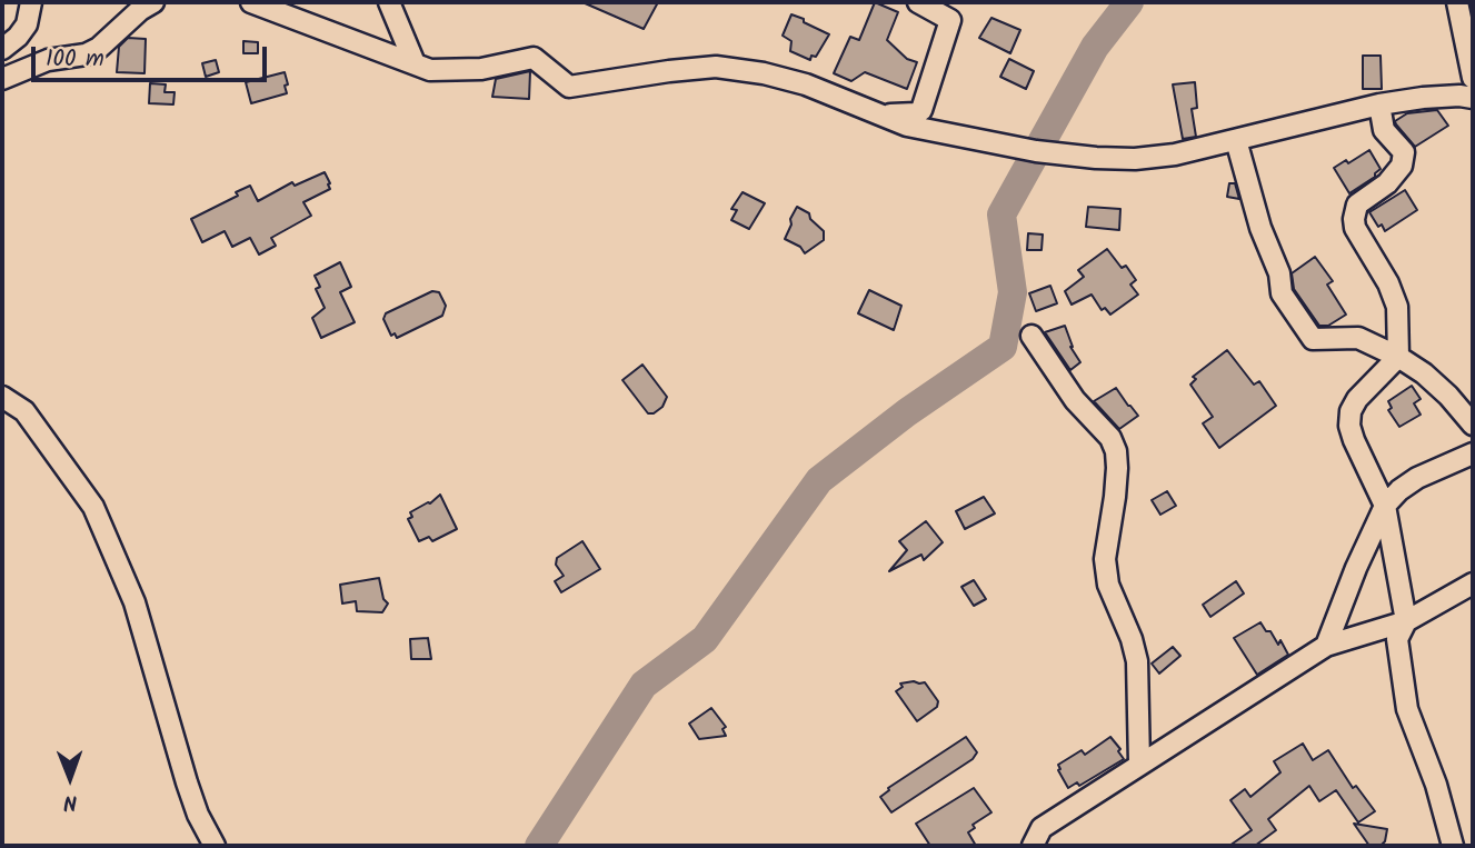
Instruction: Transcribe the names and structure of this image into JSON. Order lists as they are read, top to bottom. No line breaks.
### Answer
{"scale_bar":"100 m","north":"bottom"}
